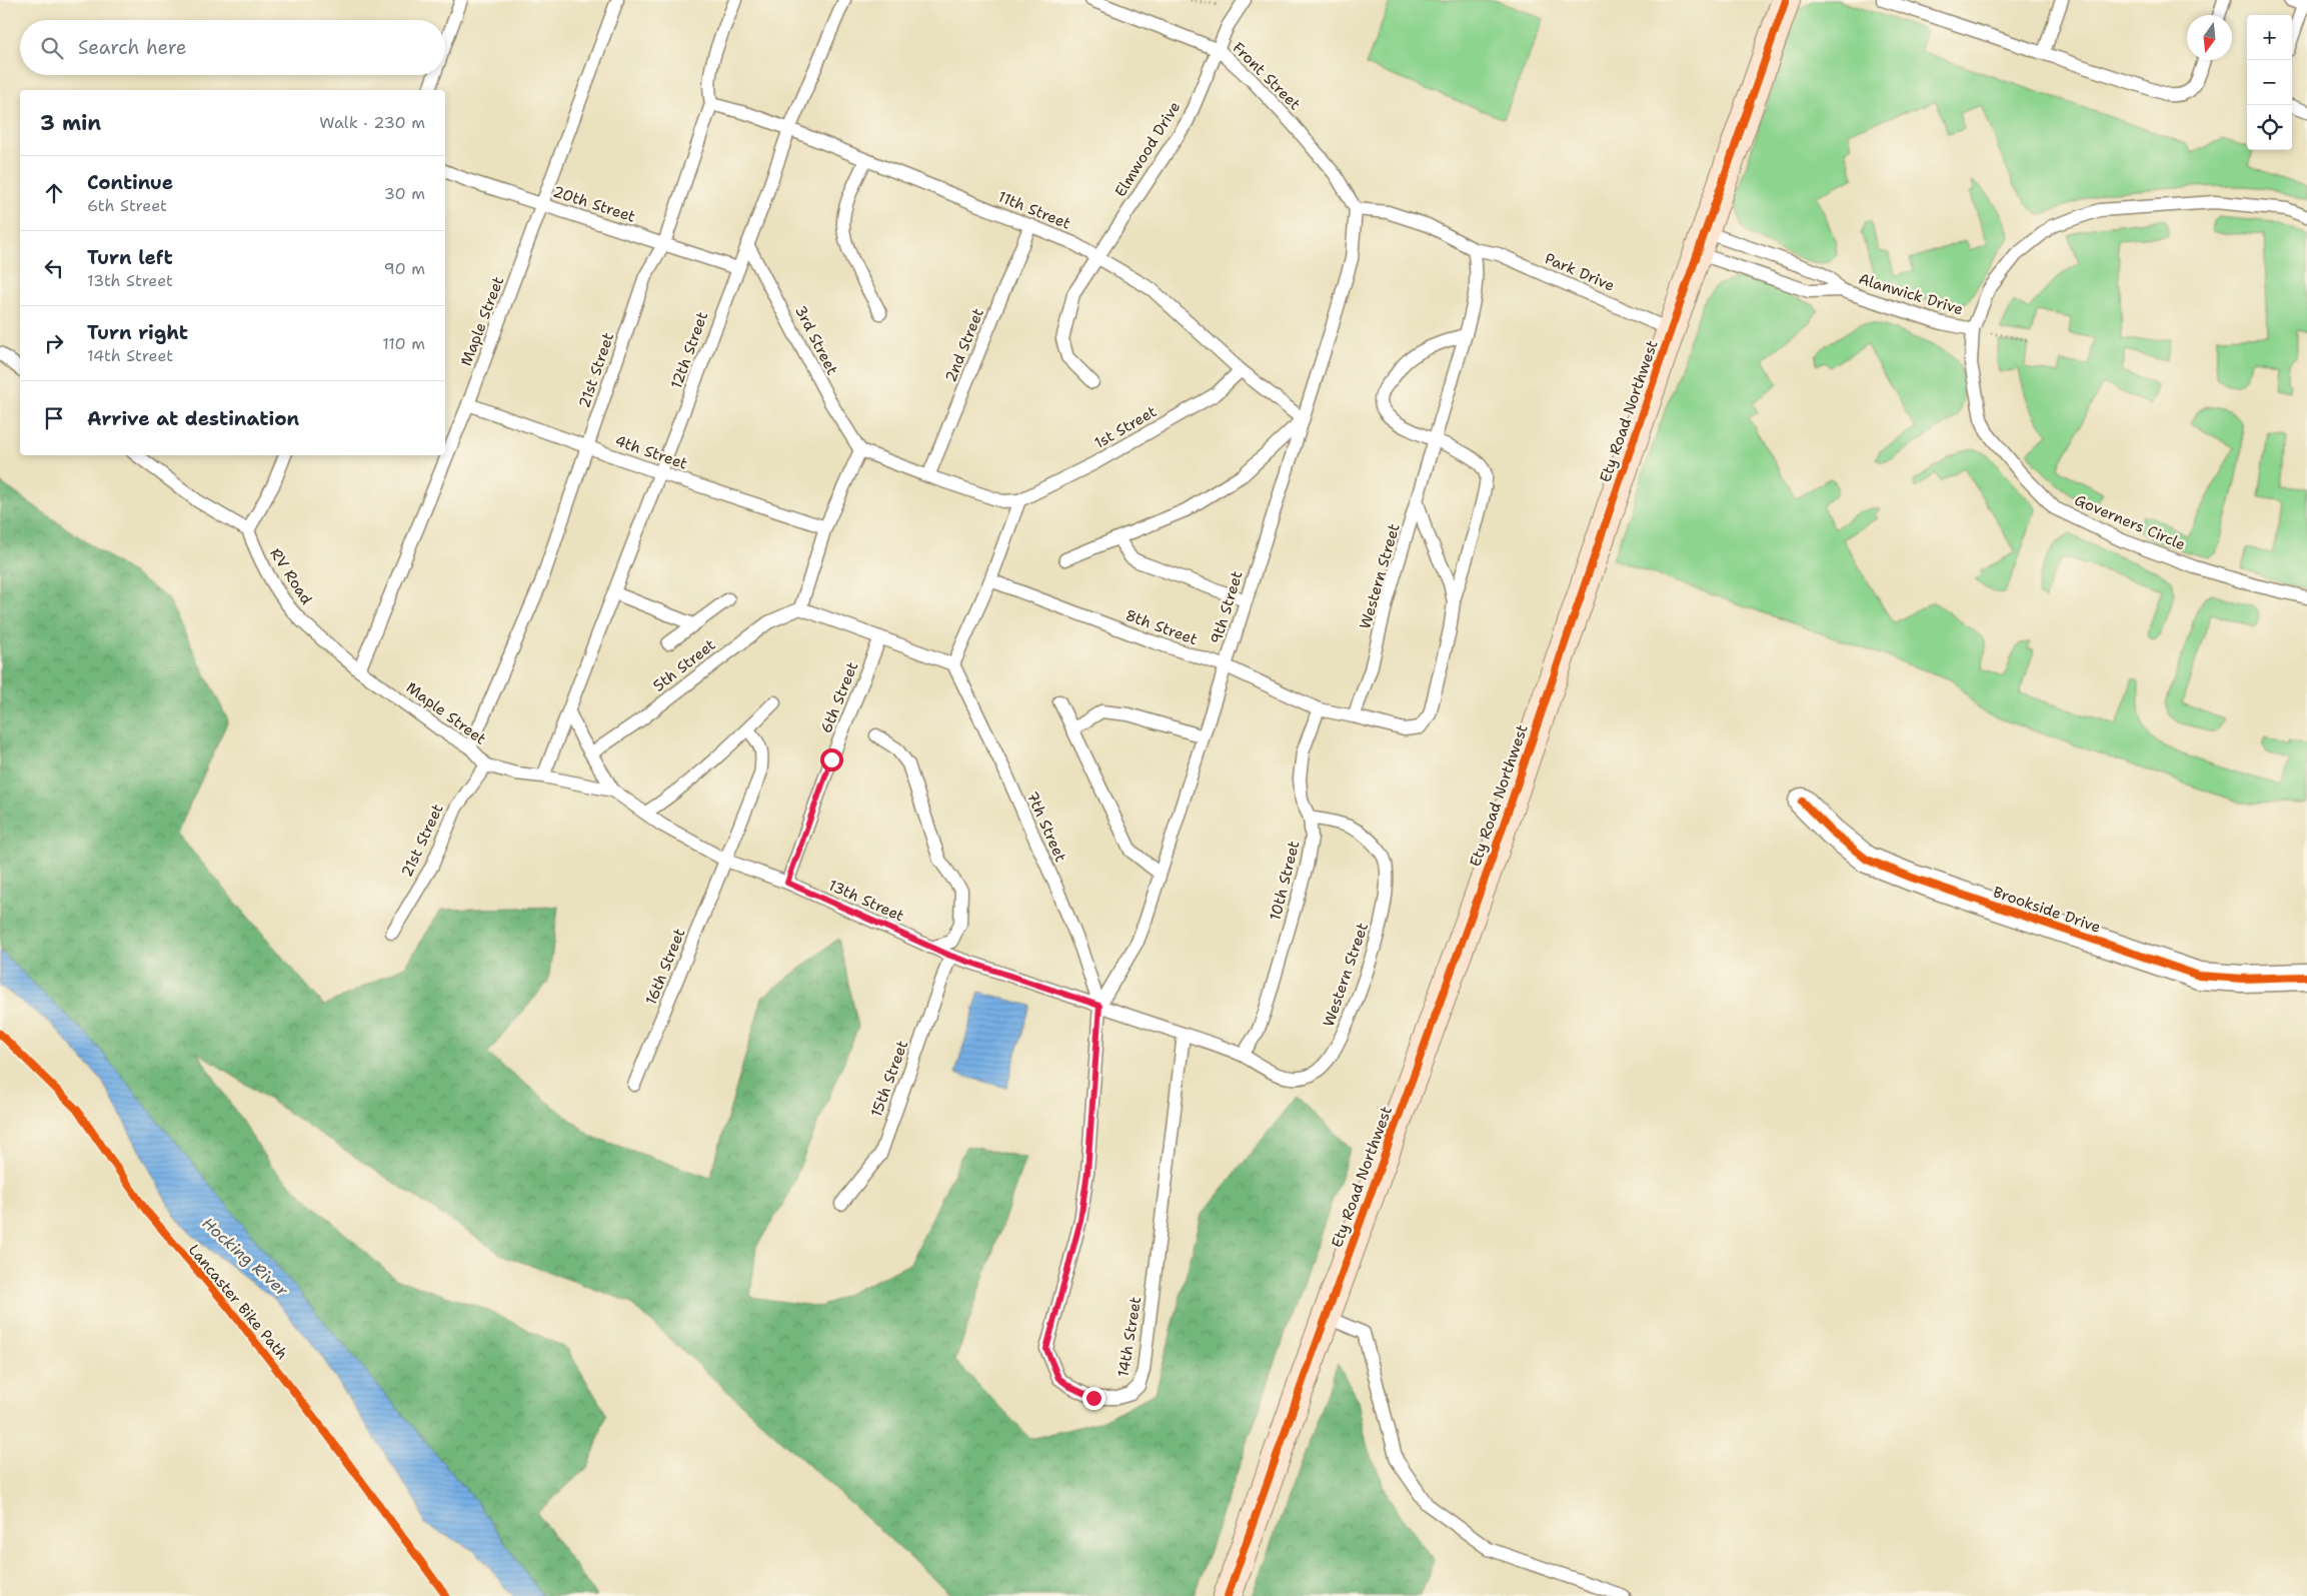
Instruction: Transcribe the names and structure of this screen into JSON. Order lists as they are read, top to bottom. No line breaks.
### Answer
{"streets":{"street":["Ety Road Northwest","Brookside Drive"],"lane":["Front Street","Elmwood Drive","20th Street","11th Street","Park Drive","Alanwick Drive","Maple Street","3rd Street","2nd Street","12th Street","21st Street","1st Street","4th Street","Governers Circle","RV Road","Western Street","9th Street","8th Street","5th Street","6th Street","7th Street","10th Street","13th Street","16th Street","15th Street","14th Street"],"cycle path":["Lancaster Bike Path"]},"crossings":[["Front Street","Elmwood Drive"],["Front Street","9th Street"],["Elmwood Drive","11th Street"],["20th Street","Maple Street"],["20th Street","12th Street"],["20th Street","21st Street"],["11th Street","2nd Street"],["11th Street","12th Street"],["11th Street","21st Street"],["11th Street","1st Street"],["11th Street","9th Street"],["Park Drive","Ety Road Northwest"],["Park Drive","Western Street"],["Alanwick Drive","Ety Road Northwest"],["Alanwick Drive","Governers Circle"],["Maple Street","21st Street"],["Maple Street","4th Street"],["Maple Street","RV Road"],["Maple Street","13th Street"],["3rd Street","12th Street"],["12th Street","4th Street"],["12th Street","13th Street"],["21st Street","4th Street"],["21st Street","13th Street"],["Western Street","8th Street"],["Western Street","10th Street"],["Western Street","13th Street"],["9th Street","8th Street"],["9th Street","7th Street"],["9th Street","13th Street"],["9th Street","14th Street"],["8th Street","10th Street"],["6th Street","13th Street"],["7th Street","13th Street"],["7th Street","14th Street"],["10th Street","13th Street"],["13th Street","16th Street"],["13th Street","15th Street"],["13th Street","14th Street"]],"water":["Hocking River"],"north":"bottom","page":{"map_buttons":["+","−"],"search":"Search here","heading":["3 min","Walk · 230 m"],"list":[["Continue","6th Street","30 m"],["Turn left","13th Street","90 m"],["Turn right","14th Street","110 m"],"Arrive at destination"]}}
